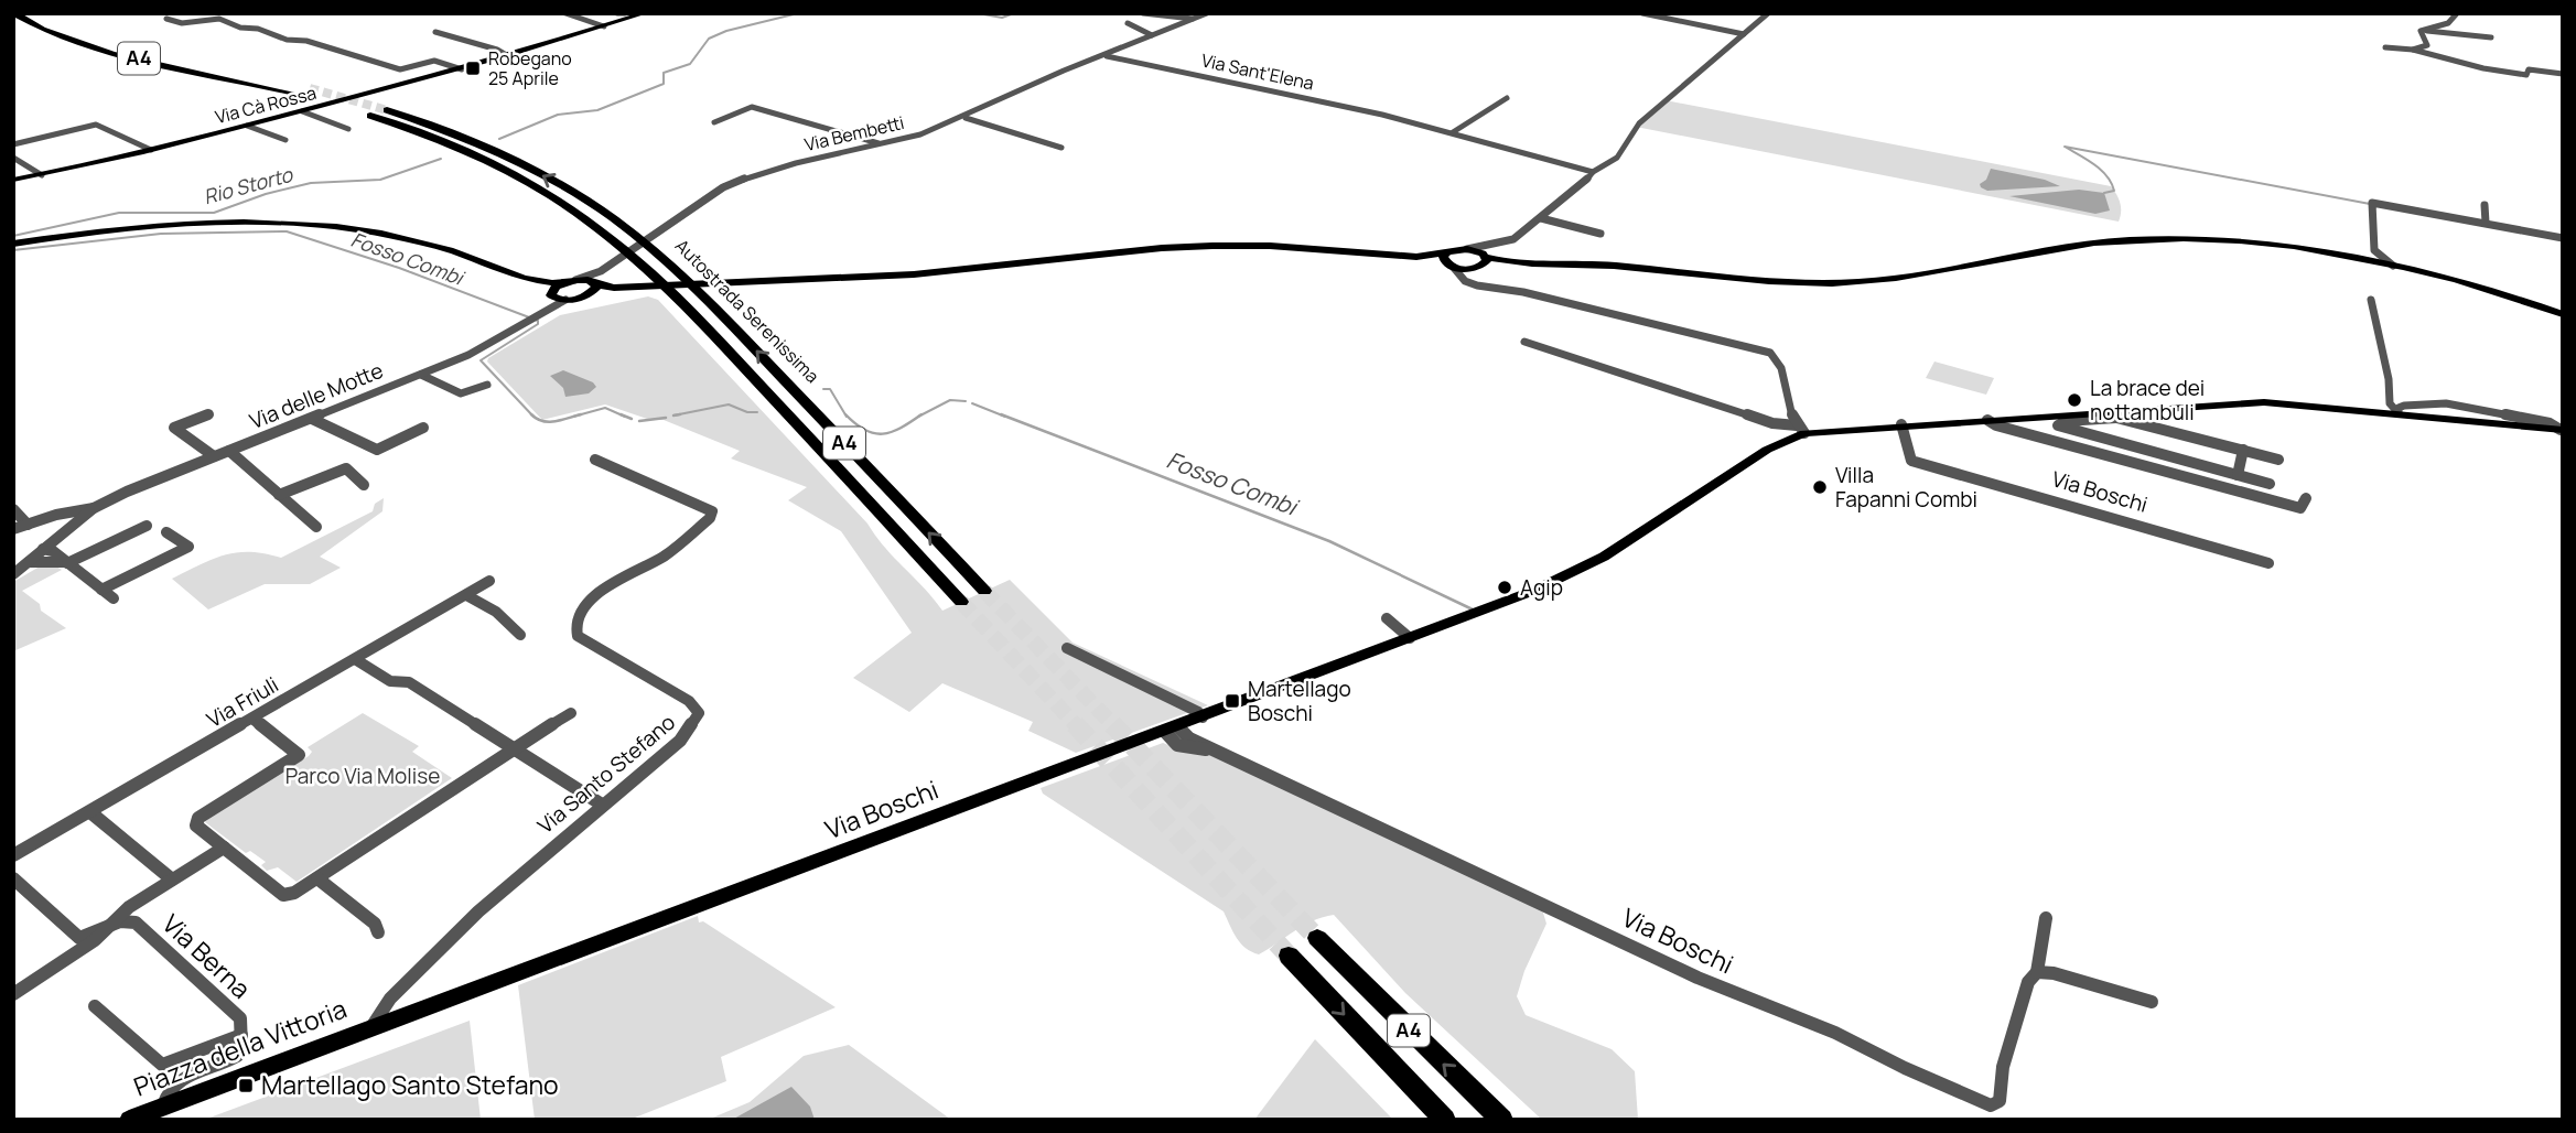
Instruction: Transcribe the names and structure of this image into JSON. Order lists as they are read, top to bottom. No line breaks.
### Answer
{"streets":{"highway":["A4","Autostrada Serenissima"],"main road":["Via Cà Rossa","Via Boschi","Piazza della Vittoria"],"street":["Via Sant'Elena","Via Bembetti","Via delle Motte","Via Friuli","Via Santo Stefano","Via Berna"]},"crossings":[["Via Sant'Elena","Via Bembetti"],["Via Boschi","Via Santo Stefano"],["Via Boschi","Piazza della Vittoria"],["Via Friuli","Via Berna"],["Via Santo Stefano","Piazza della Vittoria"],["Via Berna","Piazza della Vittoria"]],"water":["Rio Storto","Fosso Combi"],"parks":["Parco Via Molise"],"places":{"transit":["Robegano 25 Aprile","Martellago Boschi","Martellago Santo Stefano"],"other":["La brace dei nottambuli","Villa Fapanni Combi","Agip"]}}
